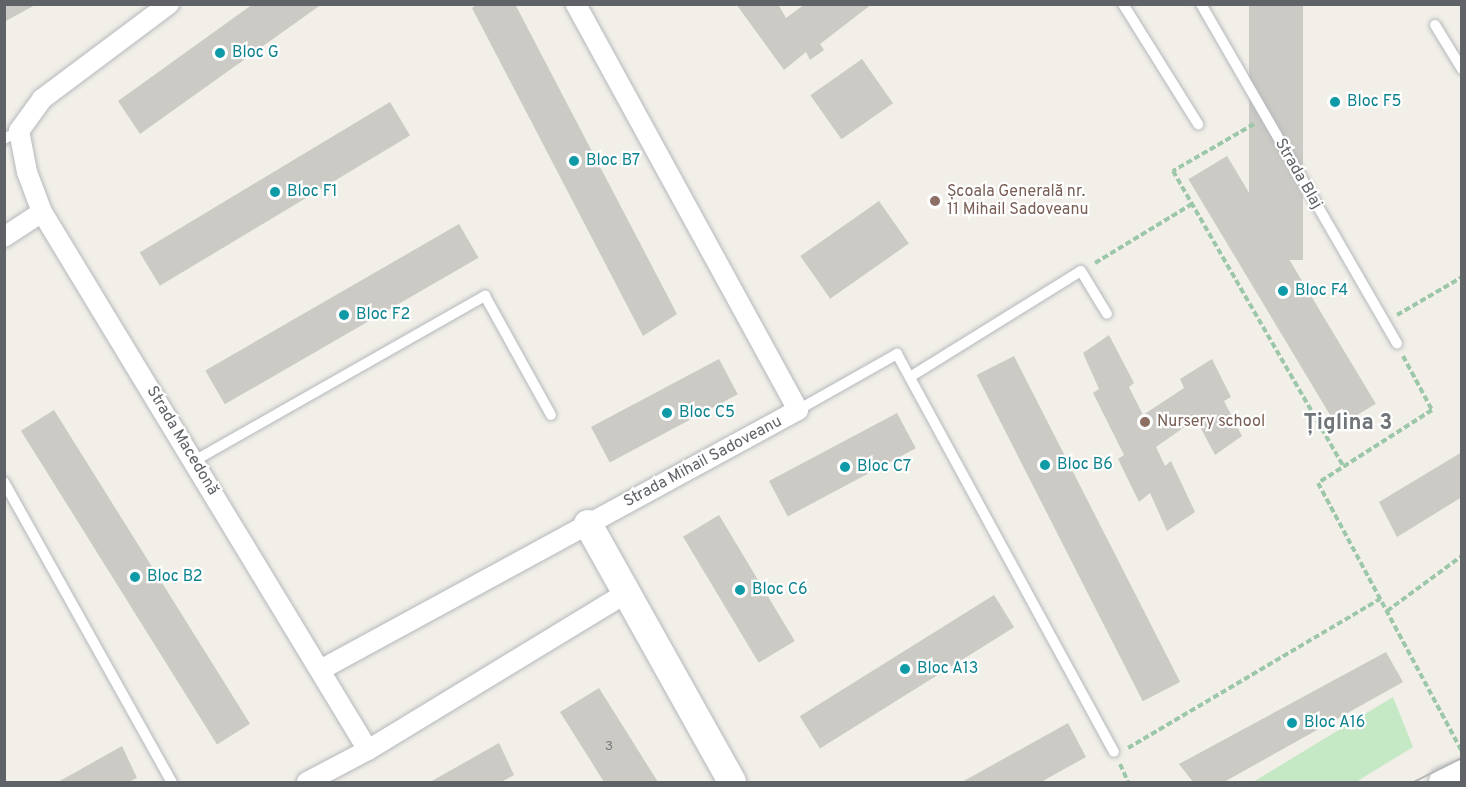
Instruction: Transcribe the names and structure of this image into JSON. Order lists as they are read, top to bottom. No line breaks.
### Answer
{"streets":{"street":["Strada Macedonă","Strada Mihail Sadoveanu"],"lane":["Strada Blaj"]},"districts":["Țiglina 3"],"places":["Bloc G","Bloc F5","Bloc B7","Bloc F1","Școala Generală nr. 11 Mihail Sadoveanu","Bloc F4","Bloc F2","Bloc C5","Nursery school","Bloc B6","Bloc C7","Bloc B2","Bloc C6","Bloc A13","Bloc A16"],"house_numbers":["3"]}
